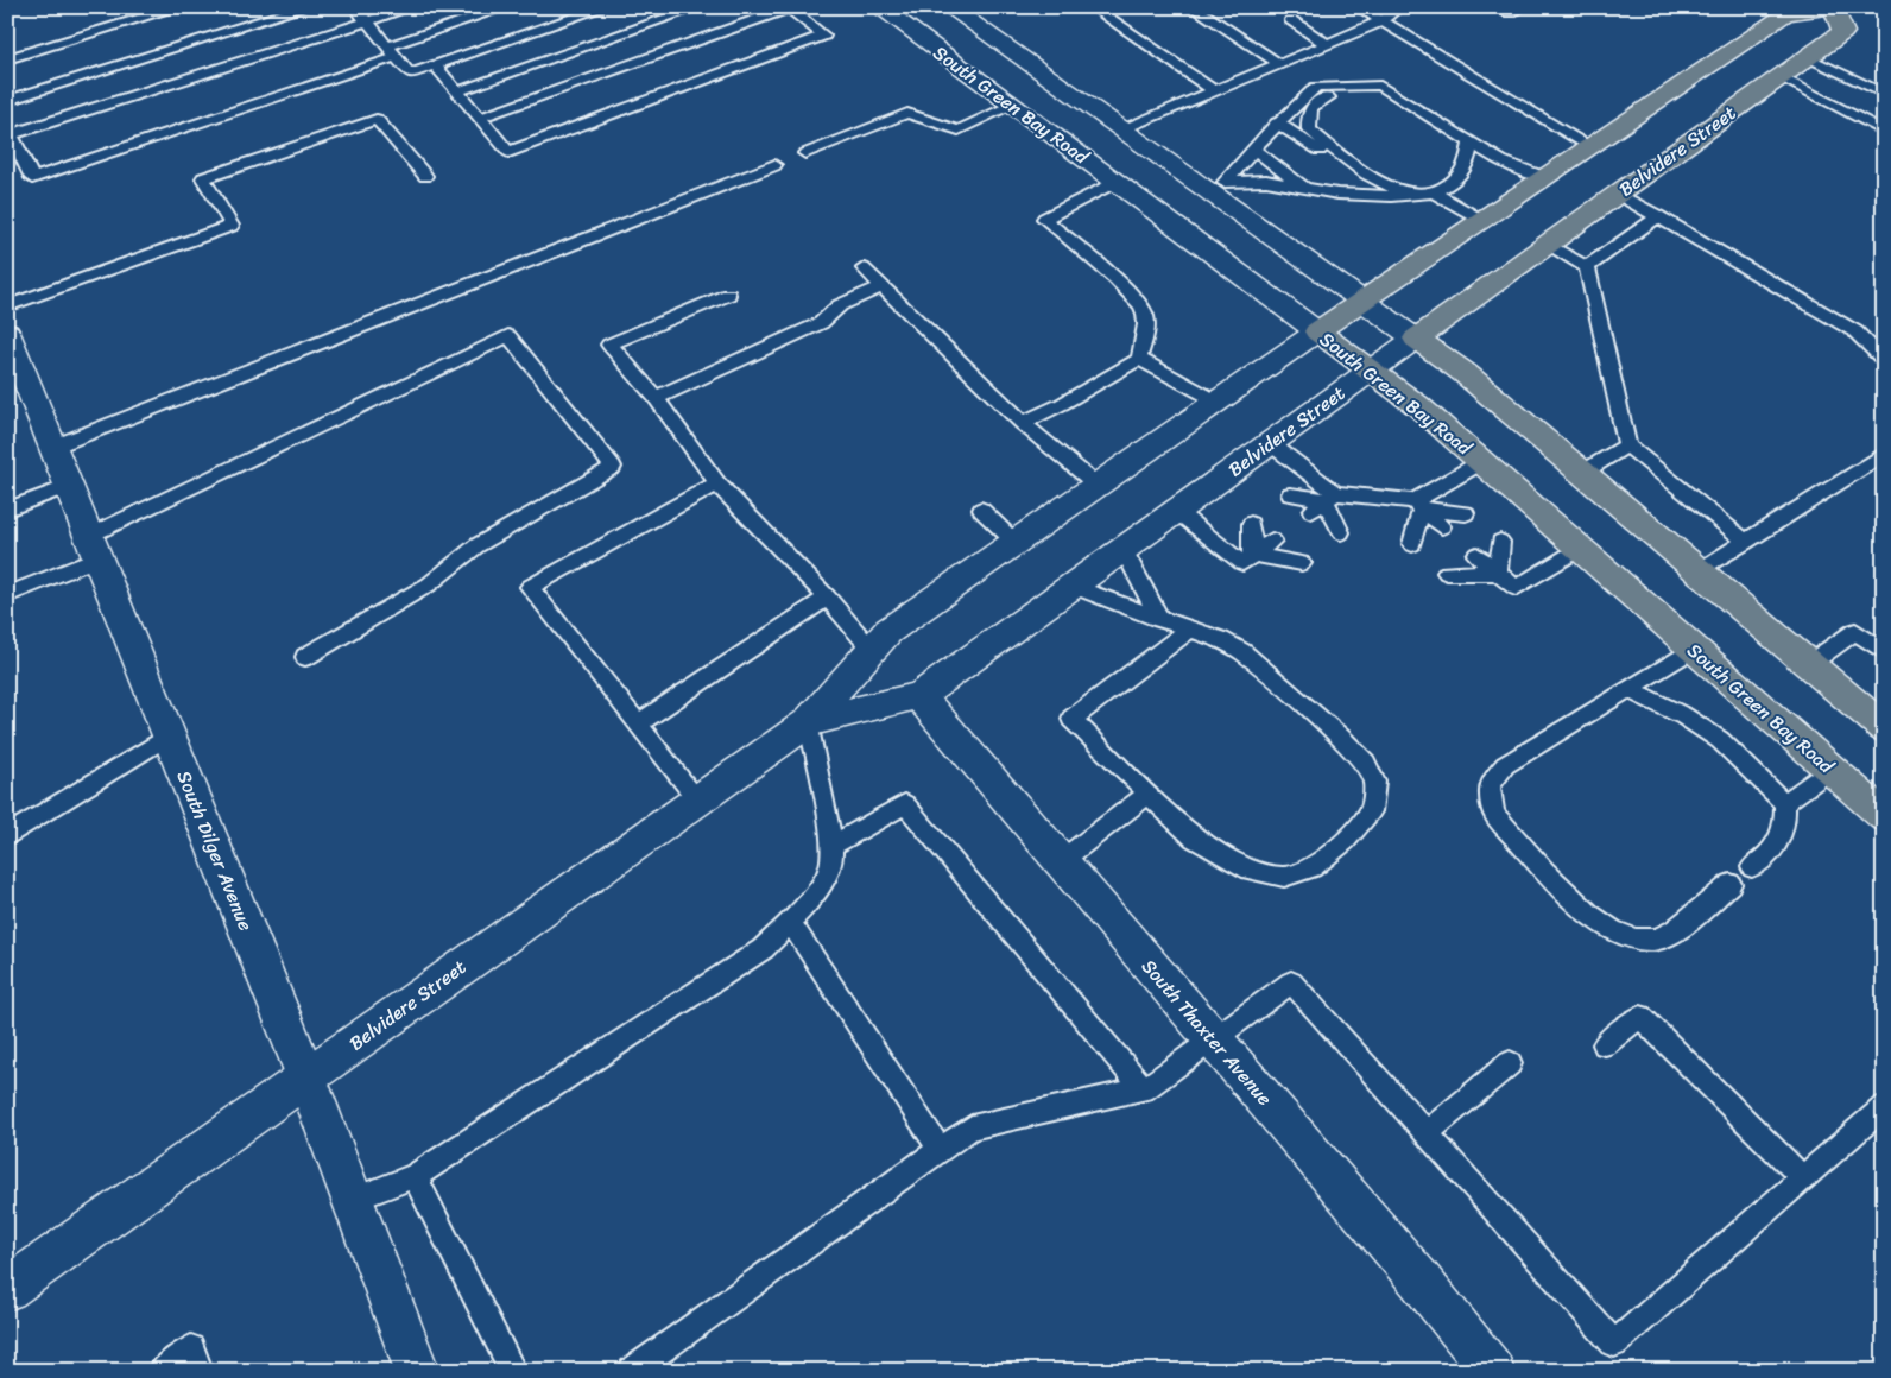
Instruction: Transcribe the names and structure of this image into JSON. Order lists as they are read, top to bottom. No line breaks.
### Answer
{"streets":{"main road":["South Green Bay Road","Belvidere Street","South Dilger Avenue","South Thaxter Avenue"]},"crossings":[["South Green Bay Road","Belvidere Street"],["Belvidere Street","South Dilger Avenue"],["Belvidere Street","South Thaxter Avenue"]]}
